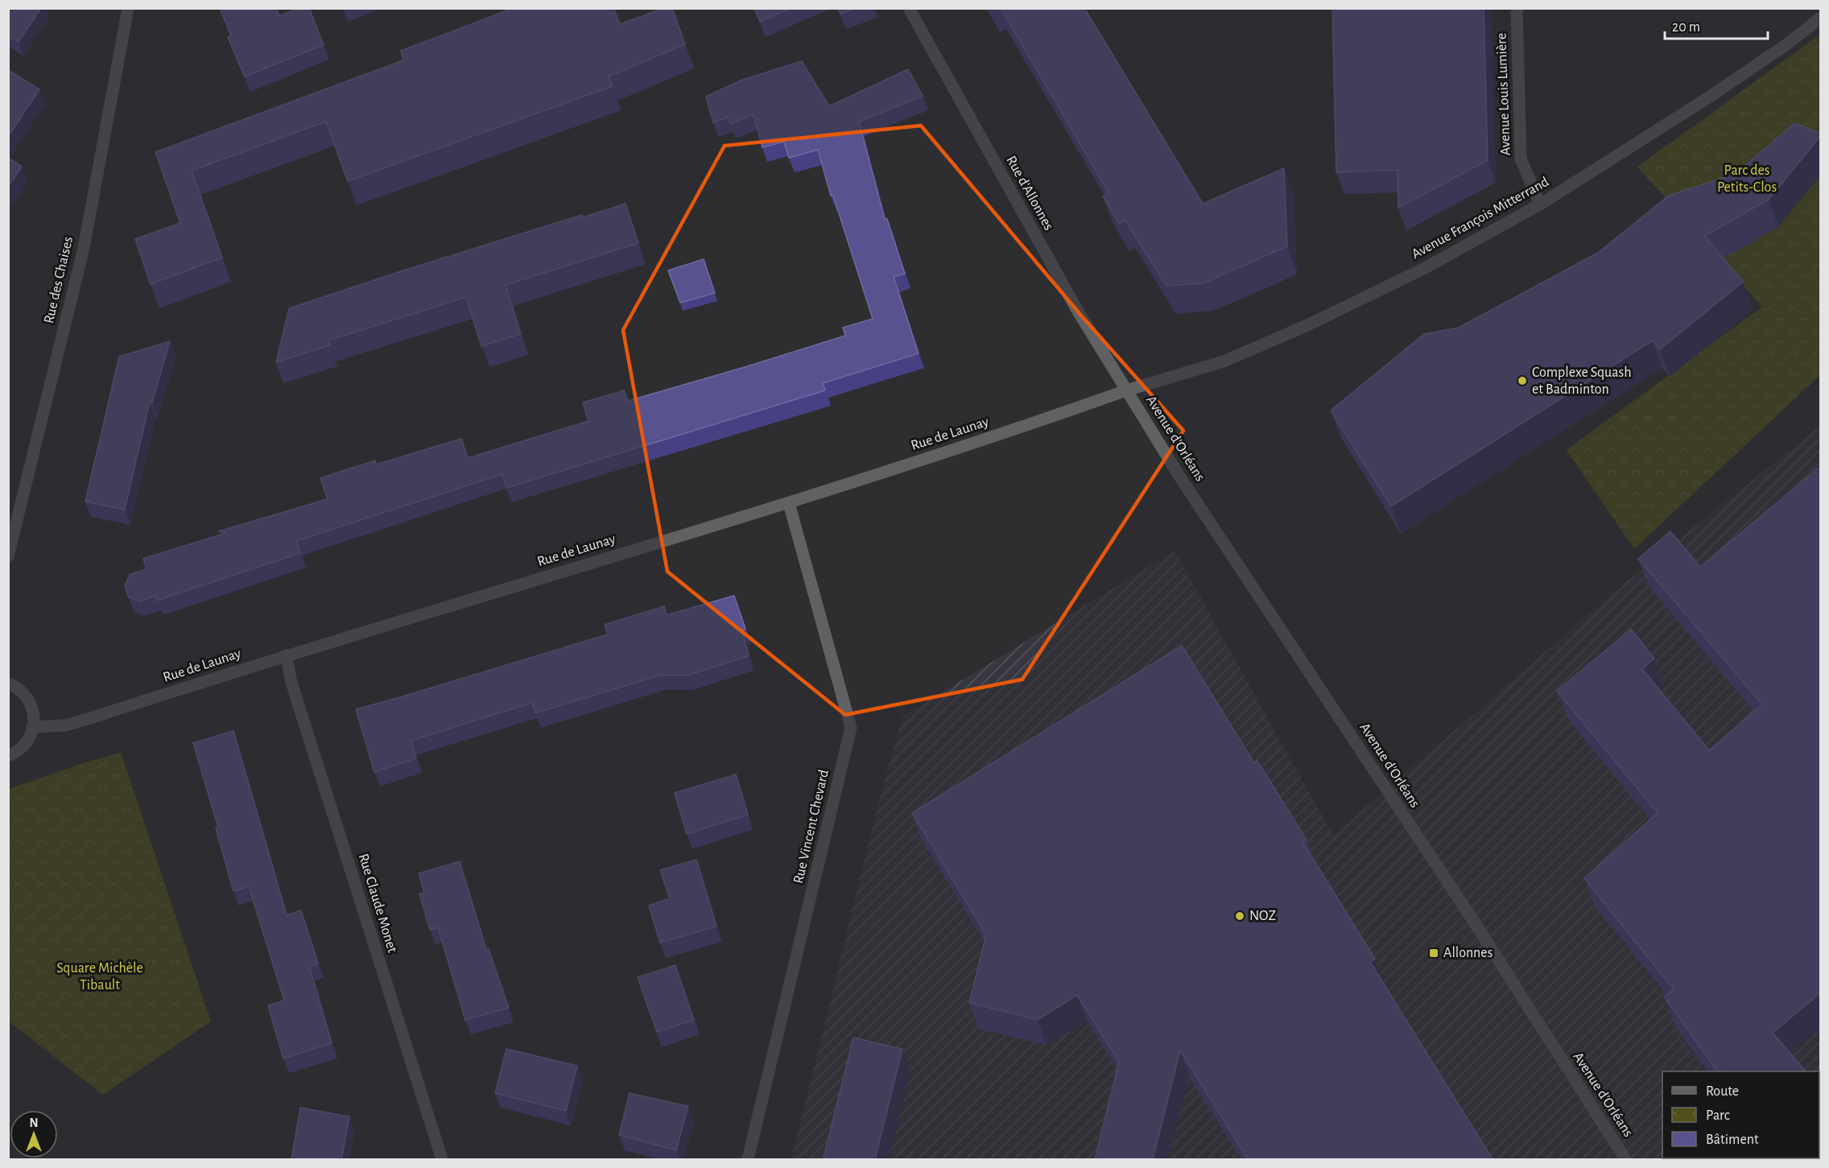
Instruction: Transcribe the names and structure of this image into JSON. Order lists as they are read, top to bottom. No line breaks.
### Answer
{"streets":{"street":["Avenue Louis Lumière","Rue d'Allonnes","Avenue François Mitterrand","Rue des Chaises","Rue de Launay","Avenue d'Orléans","Rue Vincent Chevard","Rue Claude Monet"]},"crossings":[["Avenue Louis Lumière","Avenue François Mitterrand"],["Rue d'Allonnes","Avenue François Mitterrand"],["Rue d'Allonnes","Rue de Launay"],["Rue d'Allonnes","Avenue d'Orléans"],["Avenue François Mitterrand","Rue de Launay"],["Avenue François Mitterrand","Avenue d'Orléans"],["Rue de Launay","Avenue d'Orléans"],["Rue de Launay","Rue Vincent Chevard"],["Rue de Launay","Rue Claude Monet"]],"parks":["Parc des Petits-Clos","Square Michèle Tibault"],"places":{"other":["Complexe Squash et Badminton","NOZ"],"transit":["Allonnes"]},"legend":["Route","Parc","Bâtiment"],"scale_bar":"20 m","north":"top"}
